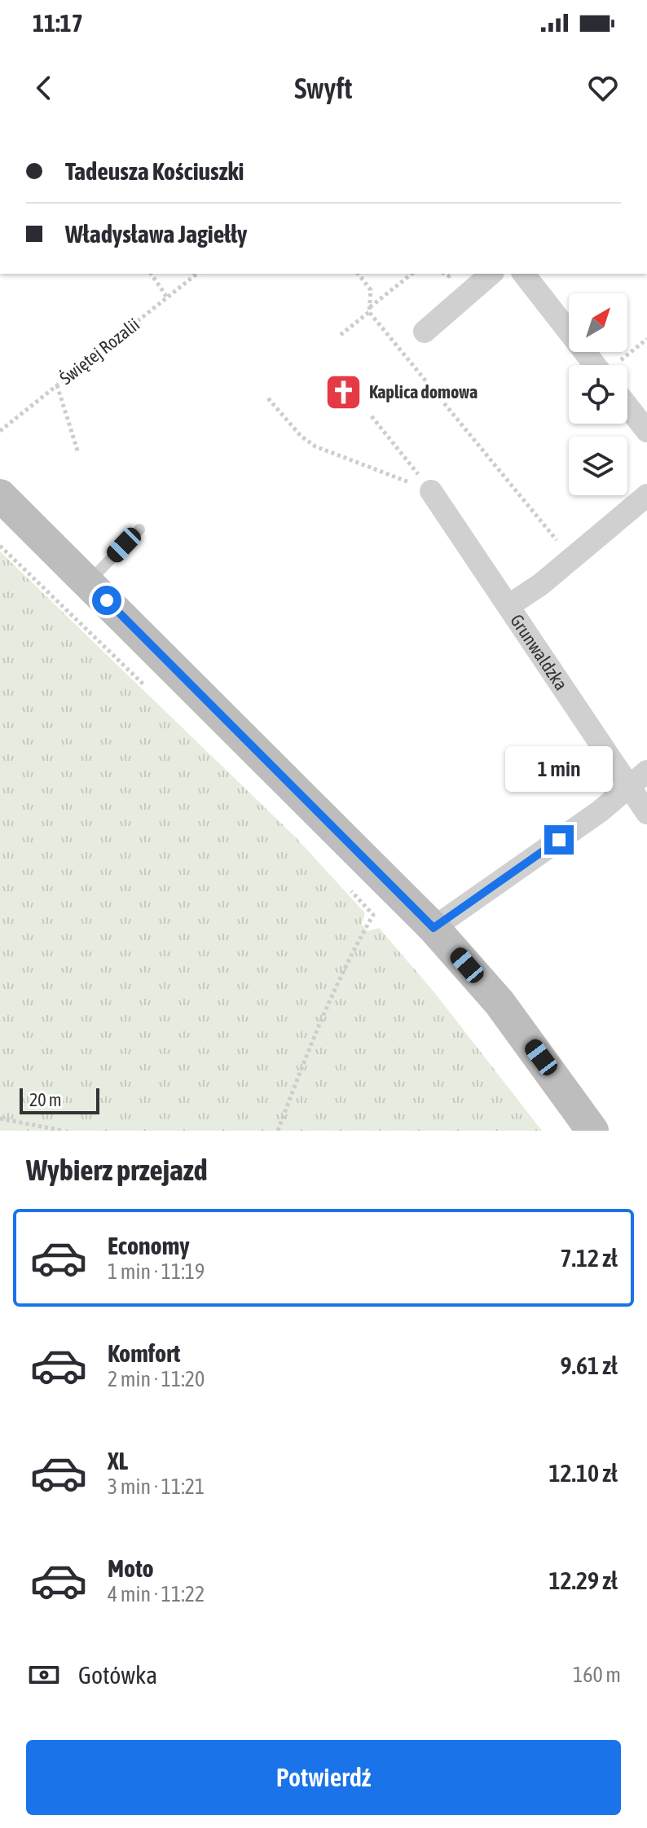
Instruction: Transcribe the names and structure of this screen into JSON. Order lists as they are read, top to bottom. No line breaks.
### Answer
{"streets":{"street":["Grunwaldzka"],"path":["Świętej Rozalii"]},"places":{"church":["Kaplica domowa"]},"scale_bar":"20 m","north":"top right","page":{"status":"11:17","header":"Swyft","banner":["Tadeusza Kościuszki","Władysława Jagiełły"],"bubble":"1 min","scale":"20 m","heading":"Wybierz przejazd","list":[{"name":"Economy","note":"1 min · 11:19","value":"7.12 zł"},{"name":"Komfort","note":"2 min · 11:20","value":"9.61 zł"},{"name":"XL","note":"3 min · 11:21","value":"12.10 zł"},{"name":"Moto","note":"4 min · 11:22","value":"12.29 zł"}],"pay":["Gotówka","160 m"],"buttons":"Potwierdź"}}
